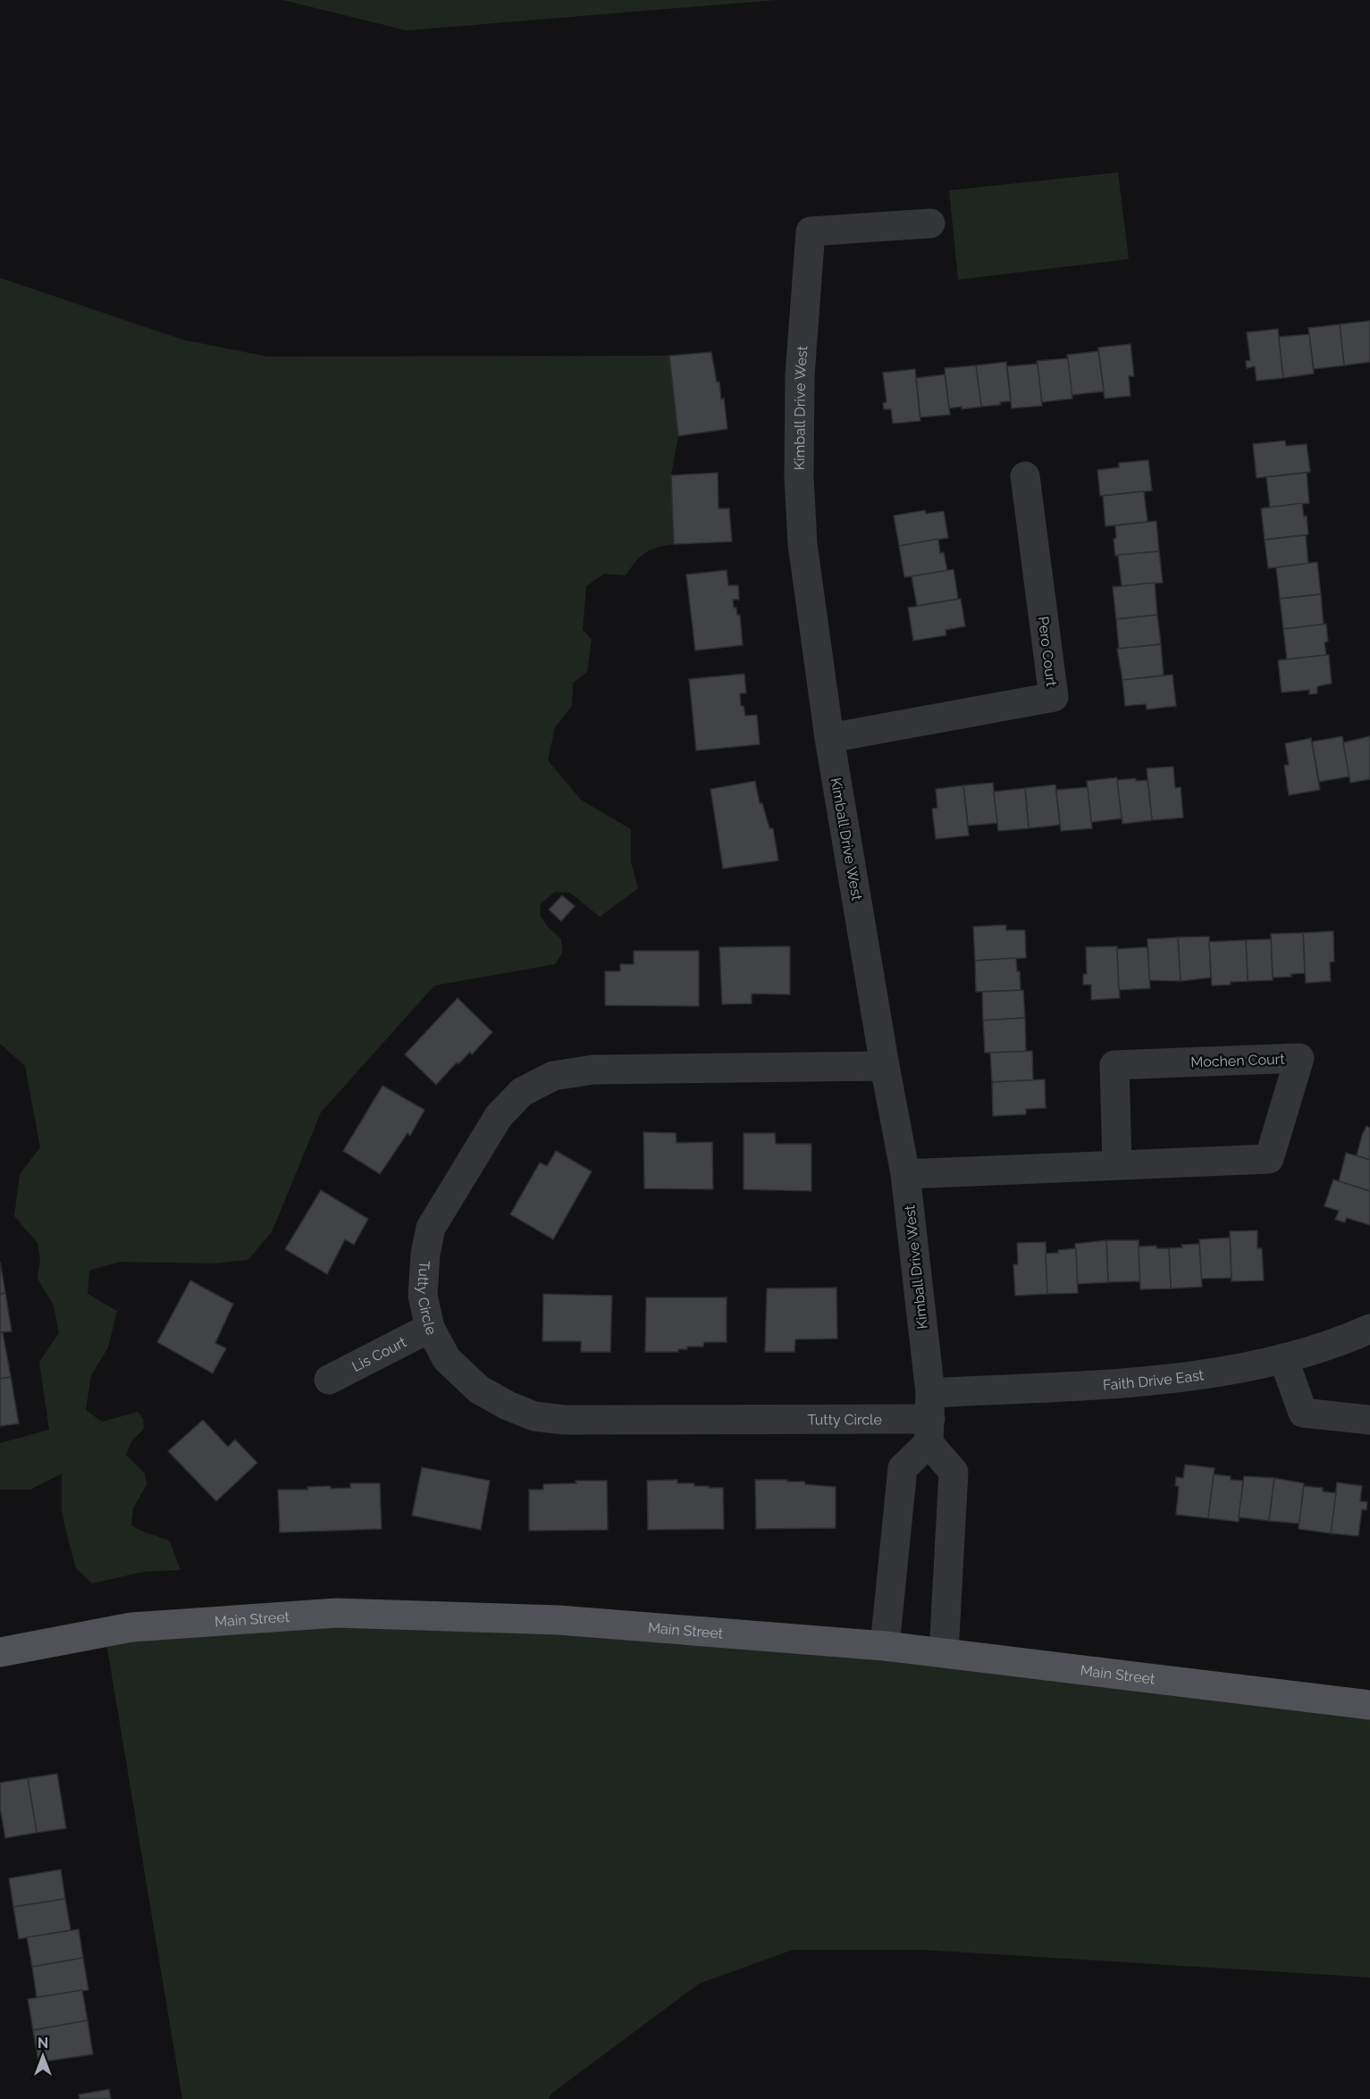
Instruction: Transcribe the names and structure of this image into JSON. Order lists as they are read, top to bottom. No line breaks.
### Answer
{"streets":{"main road":["Main Street"],"street":["Kimball Drive West","Pero Court","Mochen Court","Tutty Circle","Lis Court","Faith Drive East"]},"crossings":[["Kimball Drive West","Pero Court"],["Kimball Drive West","Mochen Court"],["Kimball Drive West","Tutty Circle"],["Kimball Drive West","Faith Drive East"],["Tutty Circle","Lis Court"],["Tutty Circle","Faith Drive East"]],"north":"top"}
